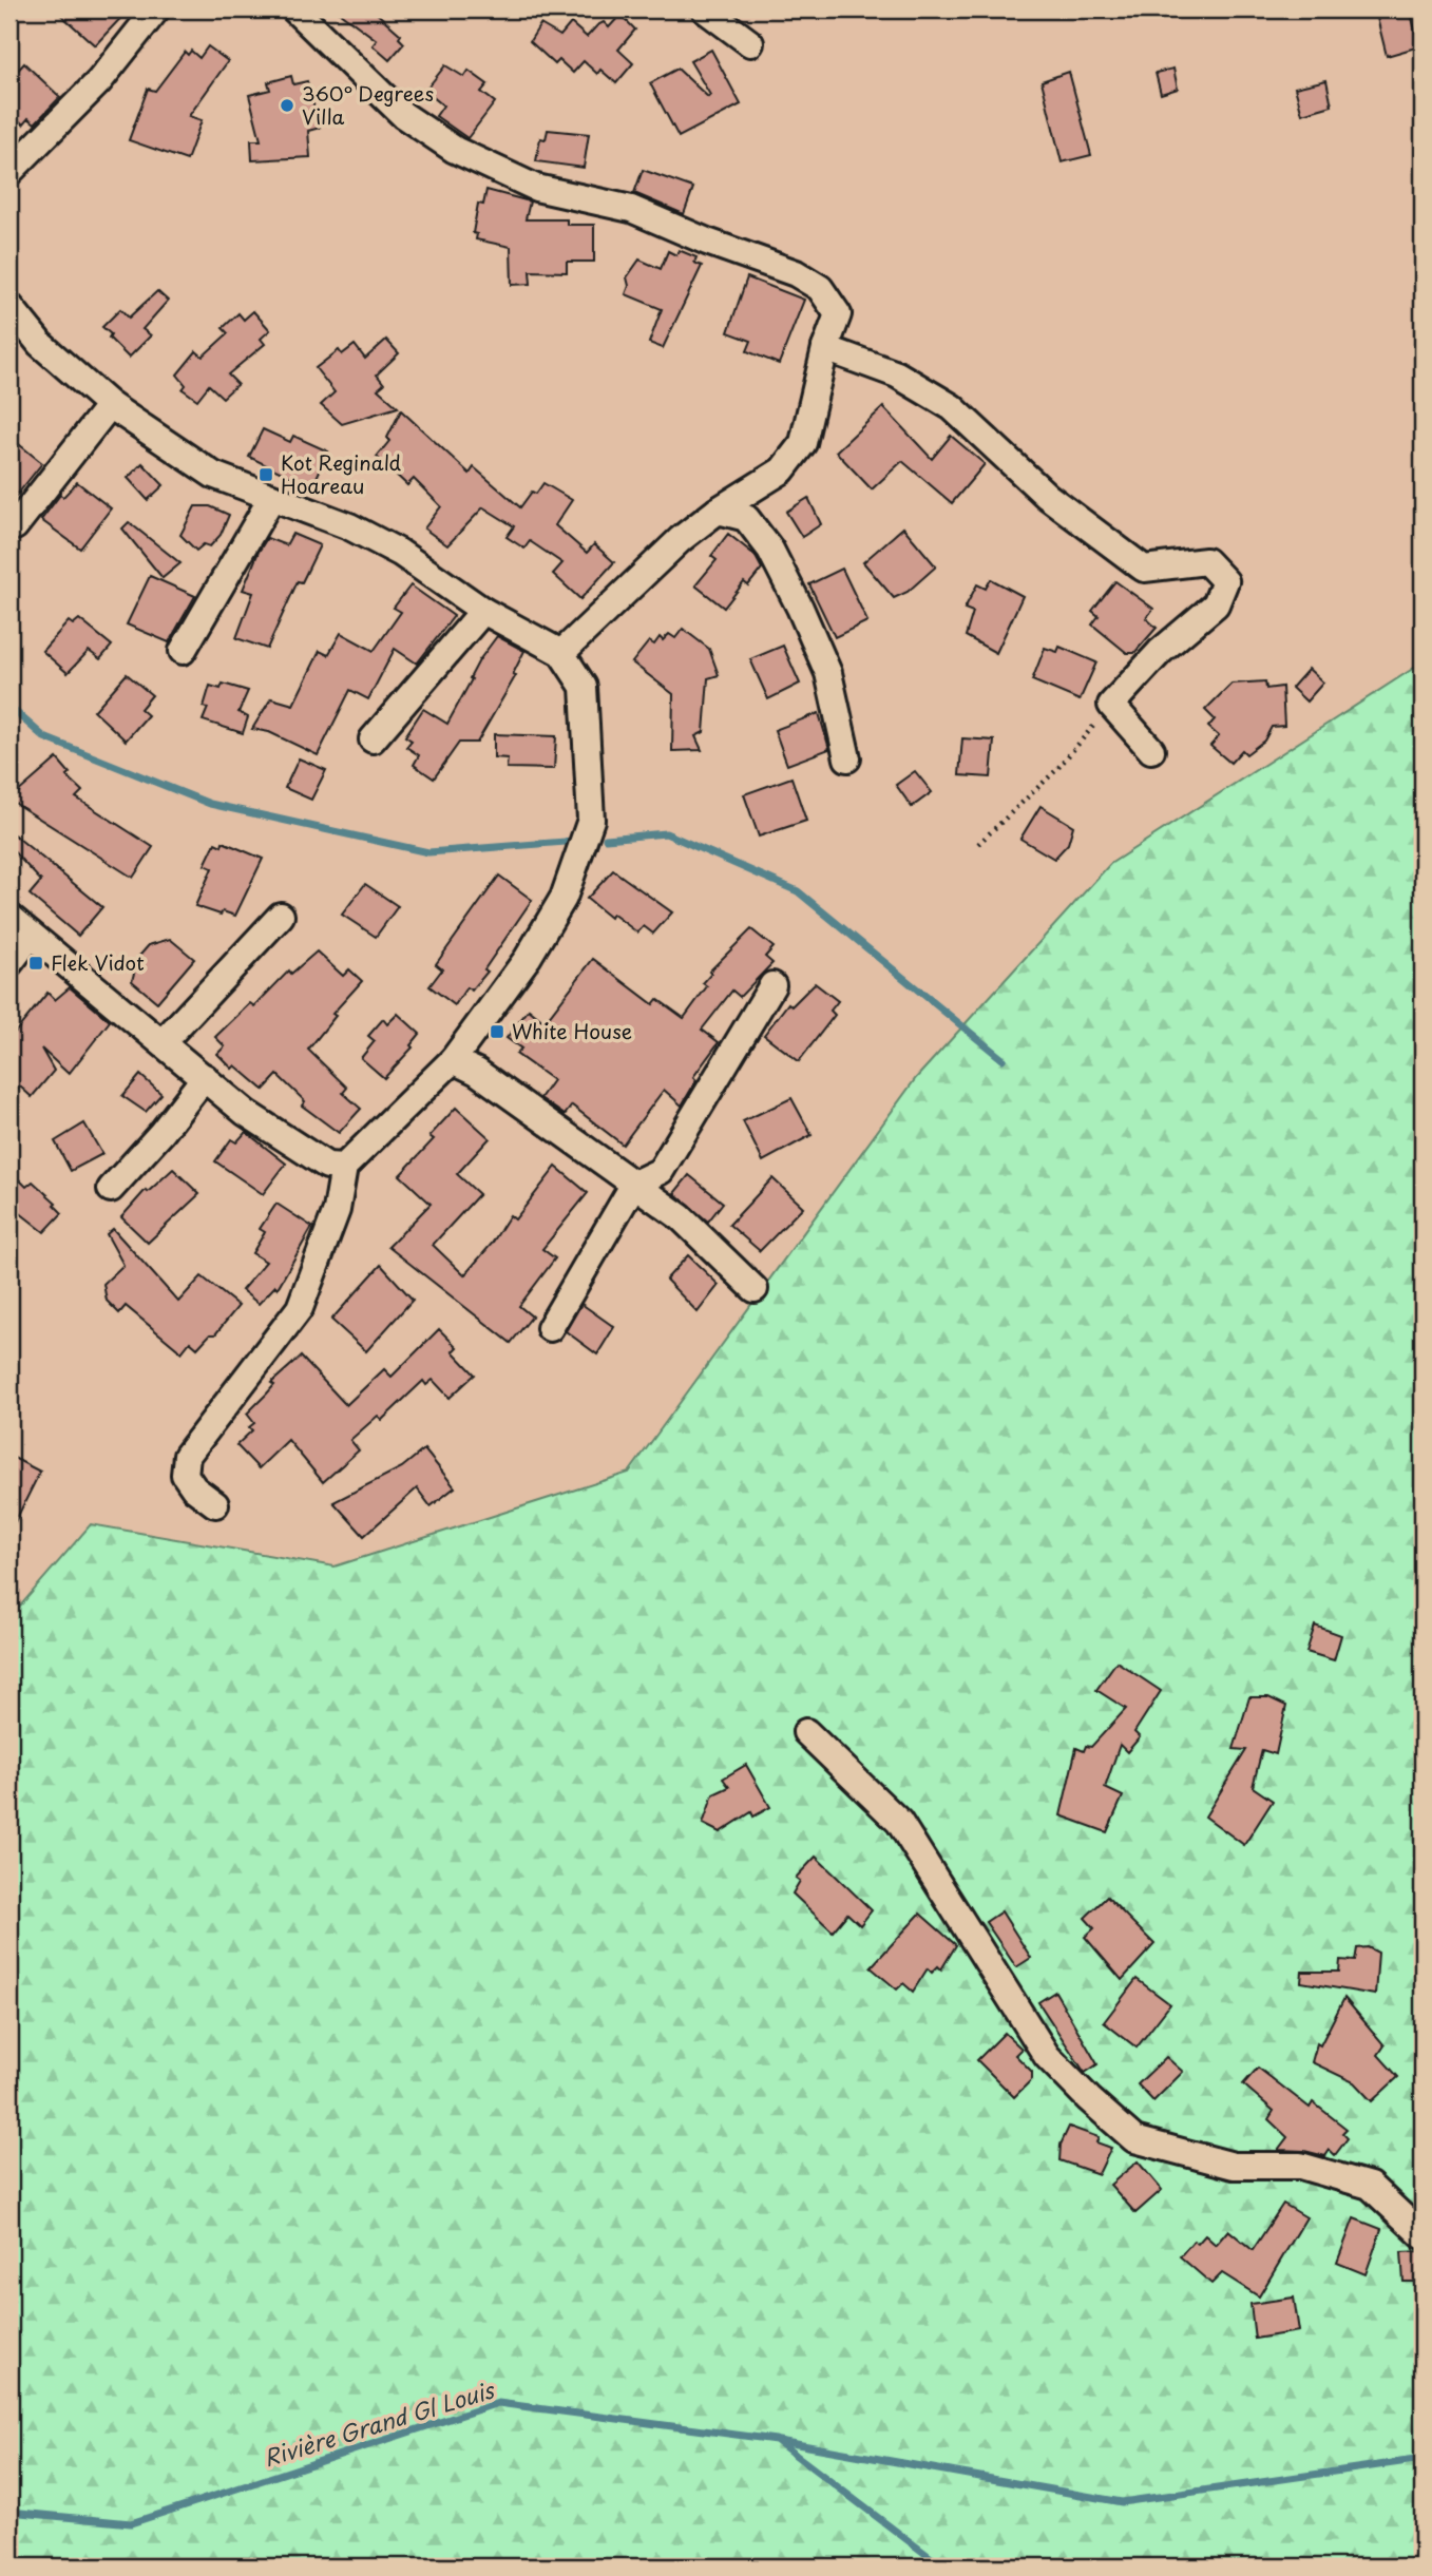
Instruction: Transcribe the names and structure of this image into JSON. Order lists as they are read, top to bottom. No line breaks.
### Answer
{"water":["Rivière Grand Gl Louis"],"places":{"other":["360° Degrees Villa"],"transit":["Kot Reginald Hoareau","Flek Vidot","White House"]}}
